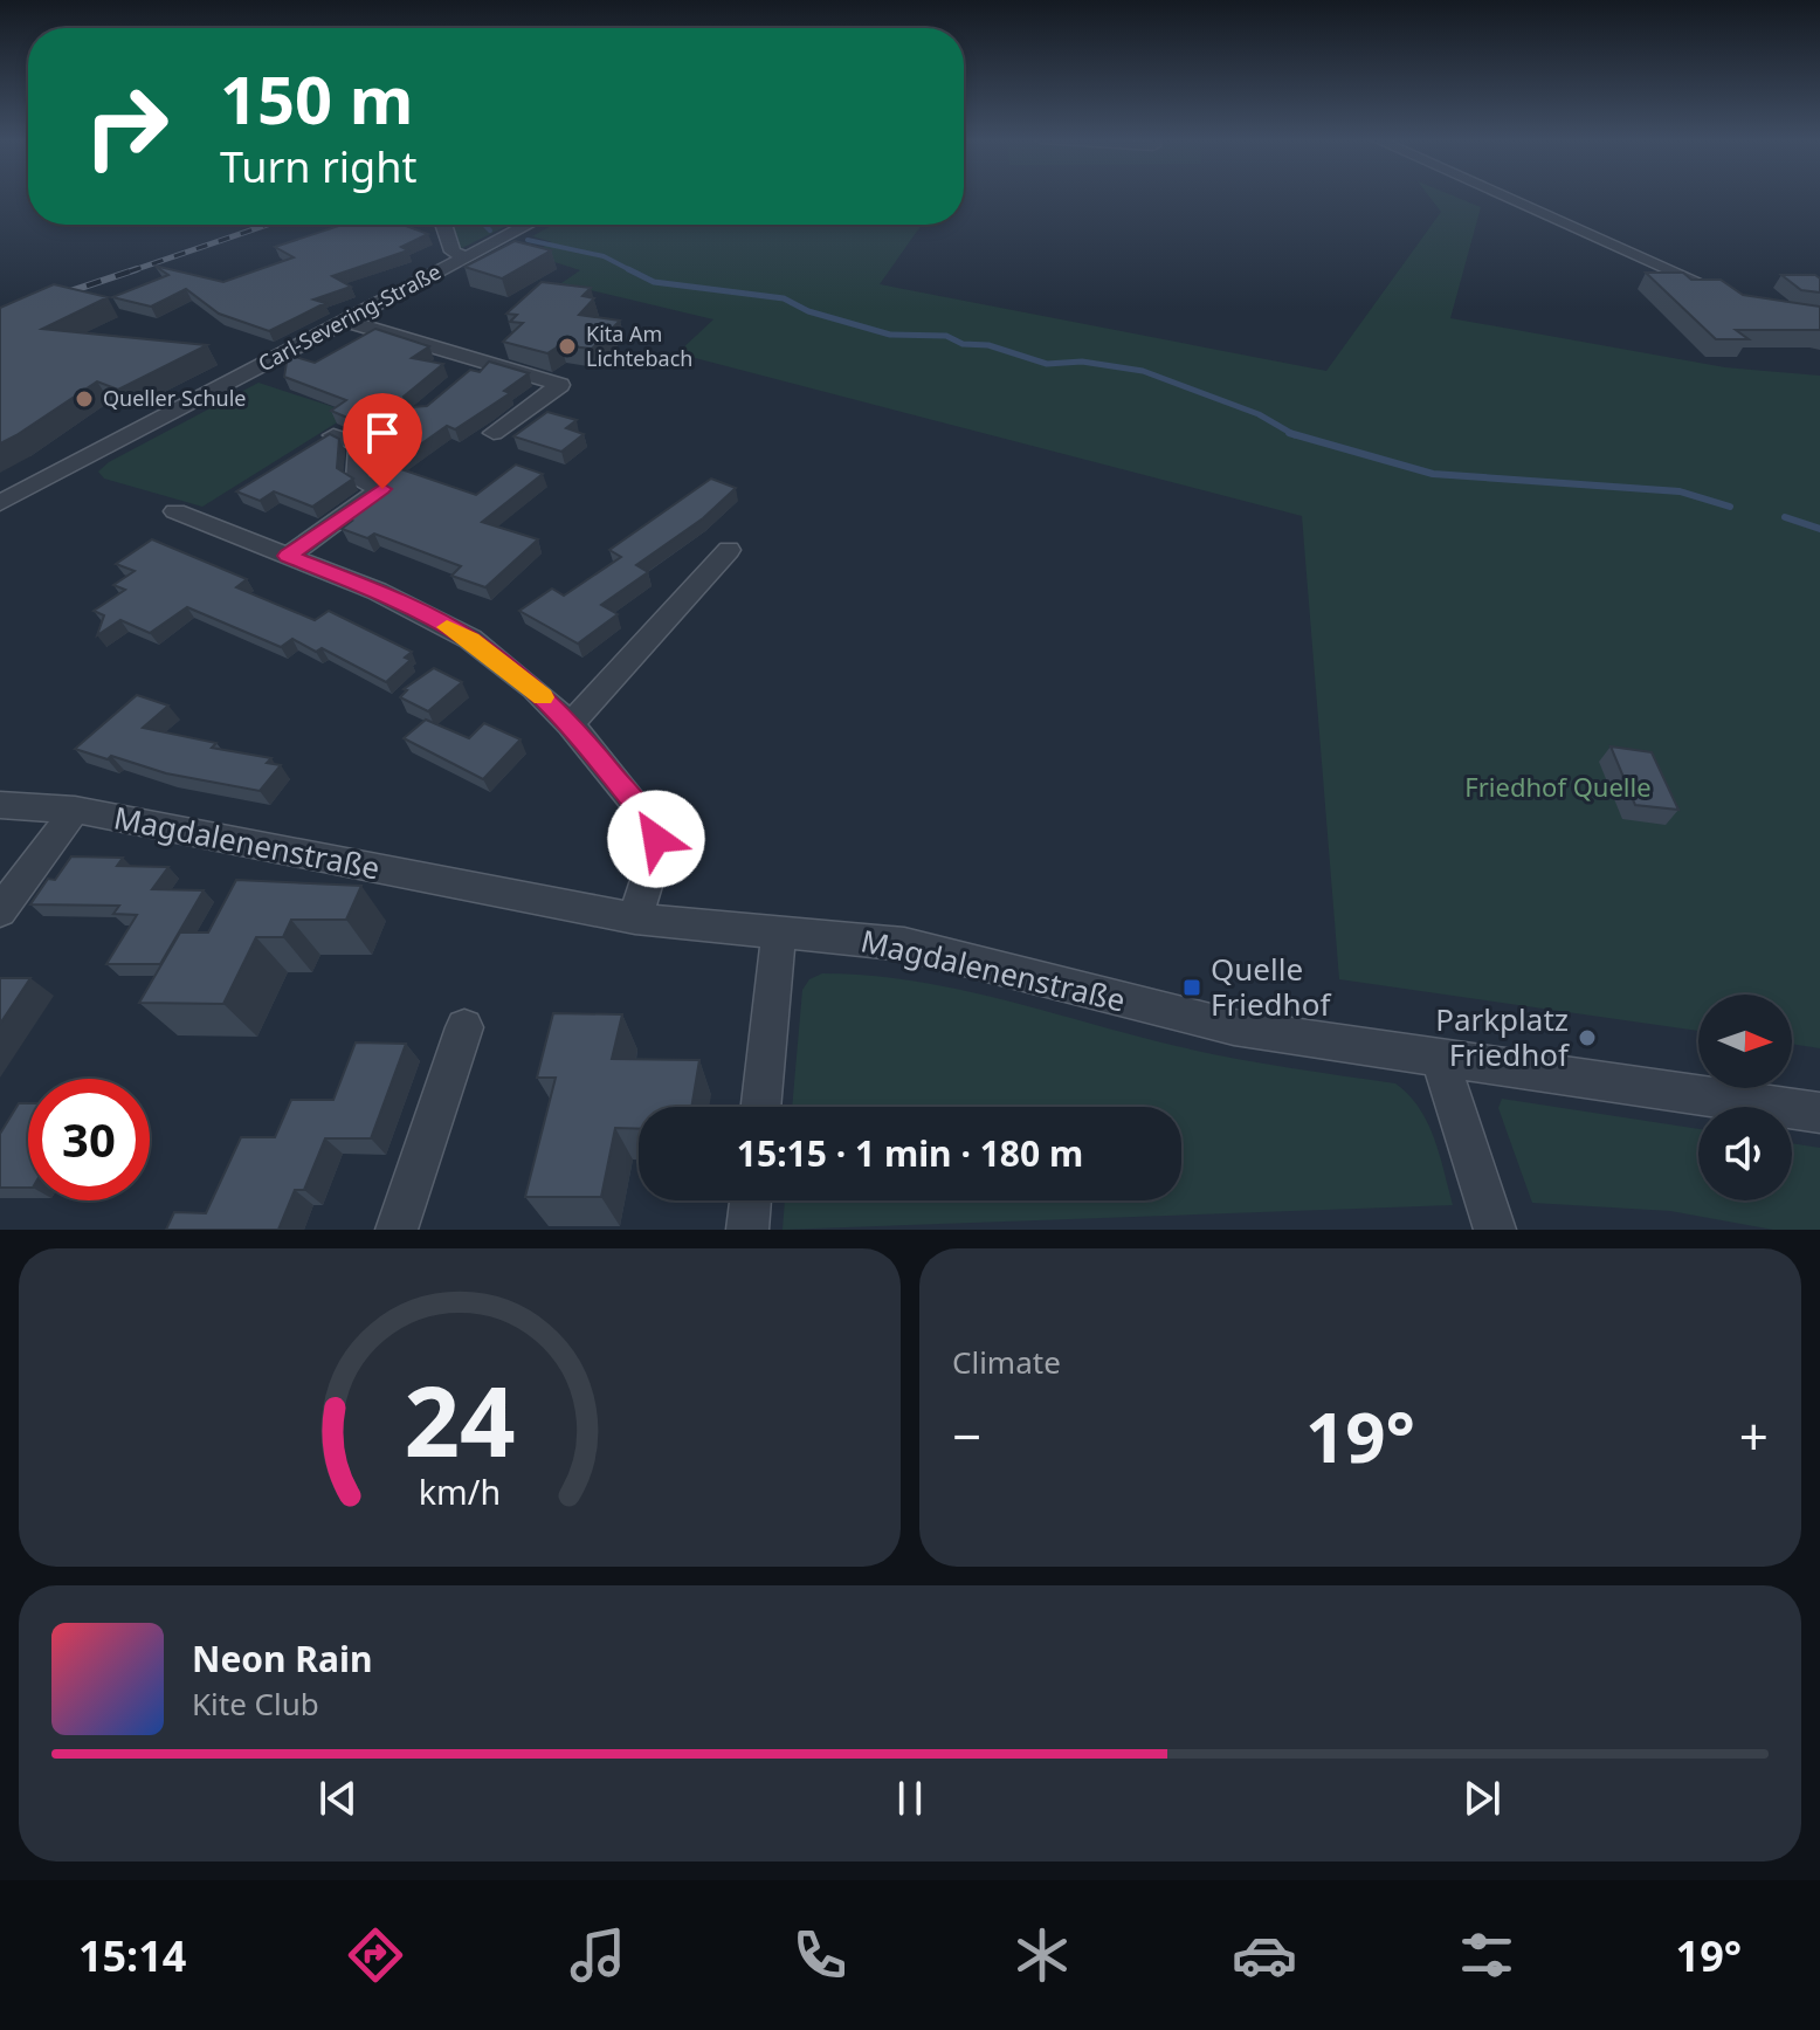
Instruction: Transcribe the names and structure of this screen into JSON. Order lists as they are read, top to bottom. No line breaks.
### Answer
{"streets":{"street":["Carl-Severing-Straße","Magdalenenstraße"]},"parks":["Friedhof Quelle"],"places":{"other":["Kita Am Lichtebach","Queller Schule","Parkplatz Friedhof"],"transit":["Quelle Friedhof"]},"north":"right","page":{"turn":["150 m","Turn right"],"limit":"30","trip":"15:15 · 1 min · 180 m","tile":"Climate","heat":["−","19°","+"],"song":["Neon Rain","Kite Club"],"tabs":["15:14","19°"],"gauge":["24","km/h"]}}
